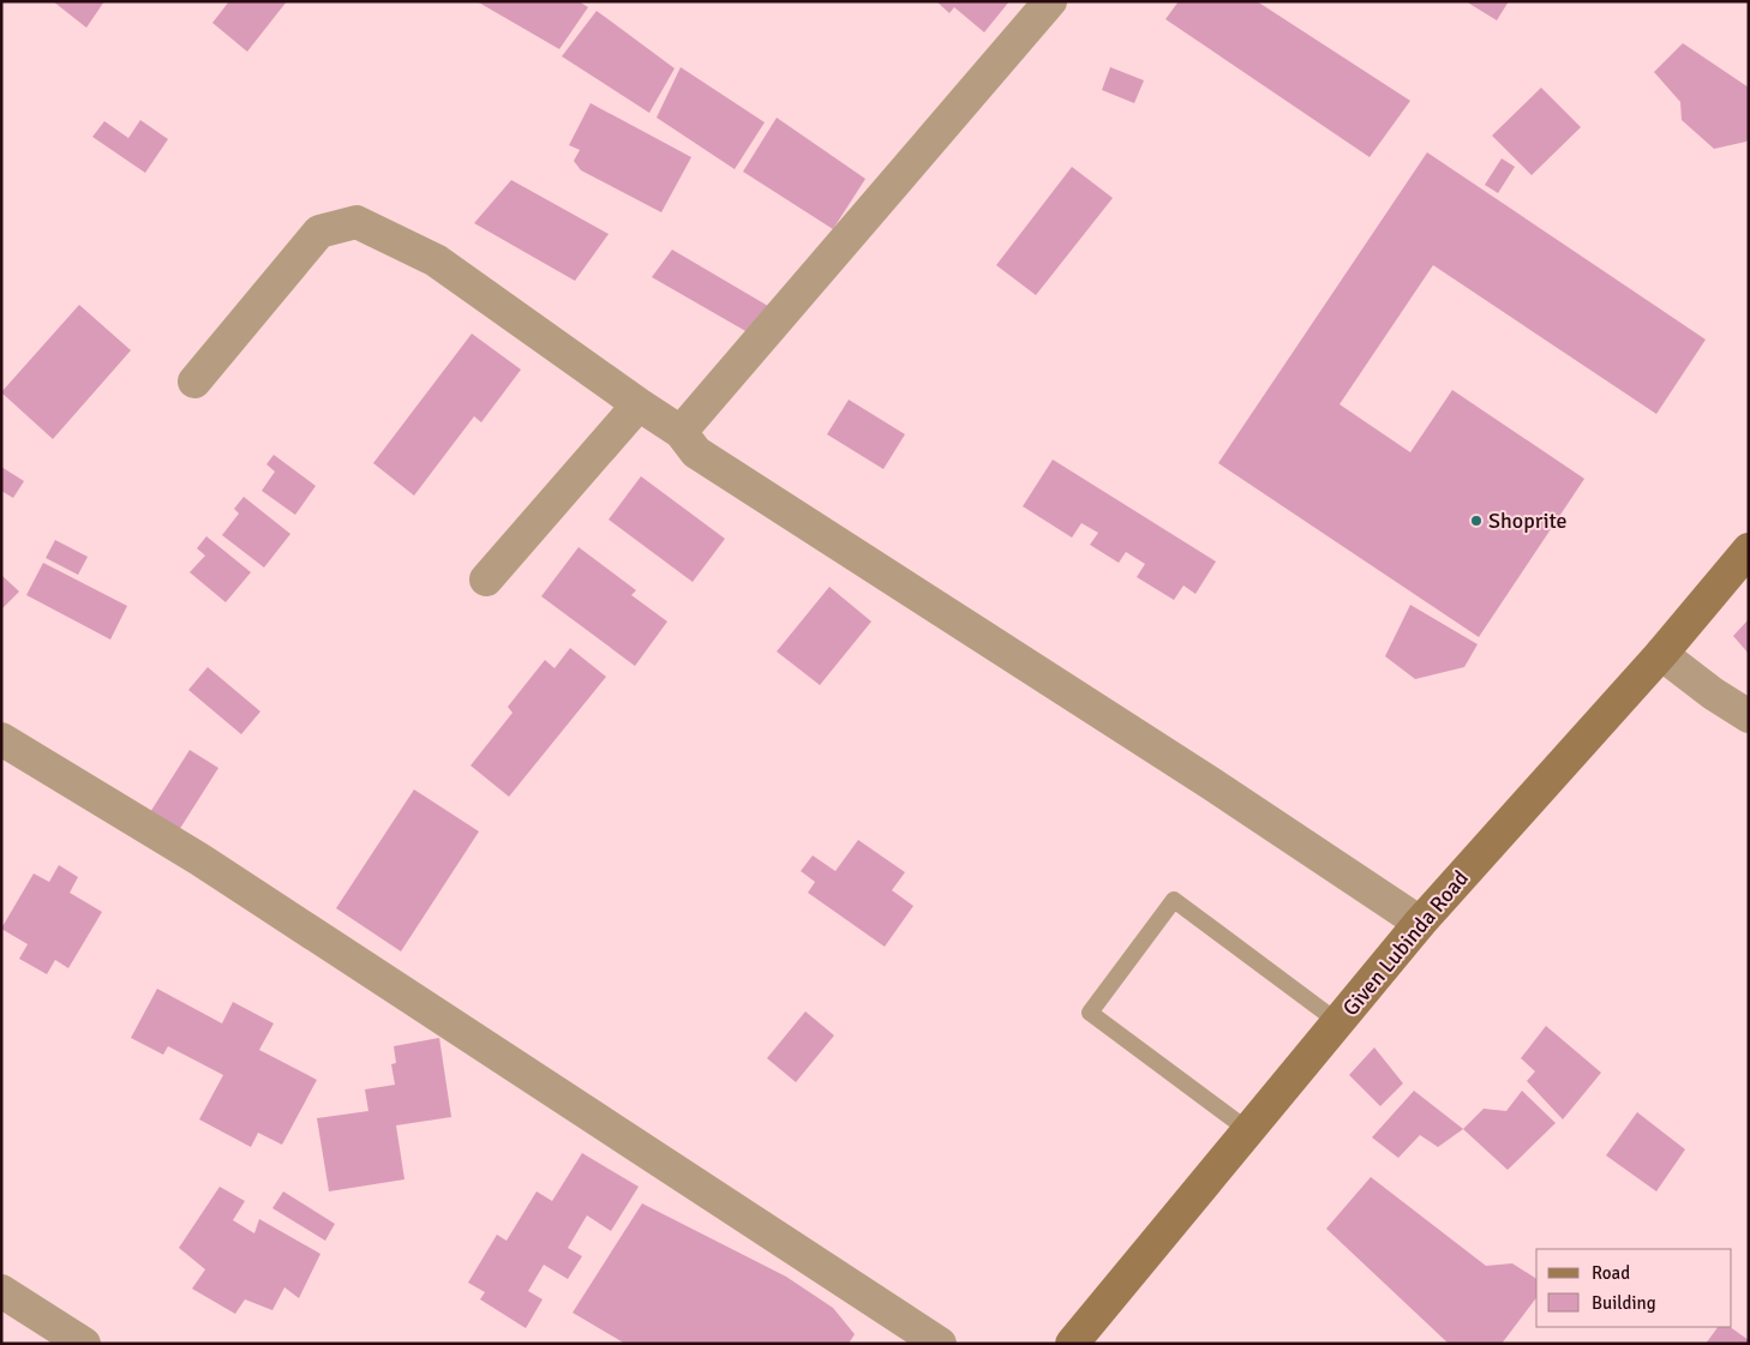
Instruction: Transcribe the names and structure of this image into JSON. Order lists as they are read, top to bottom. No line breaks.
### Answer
{"streets":{"street":["Given Lubinda Road"]},"places":["Shoprite"],"legend":["Road","Building"]}
